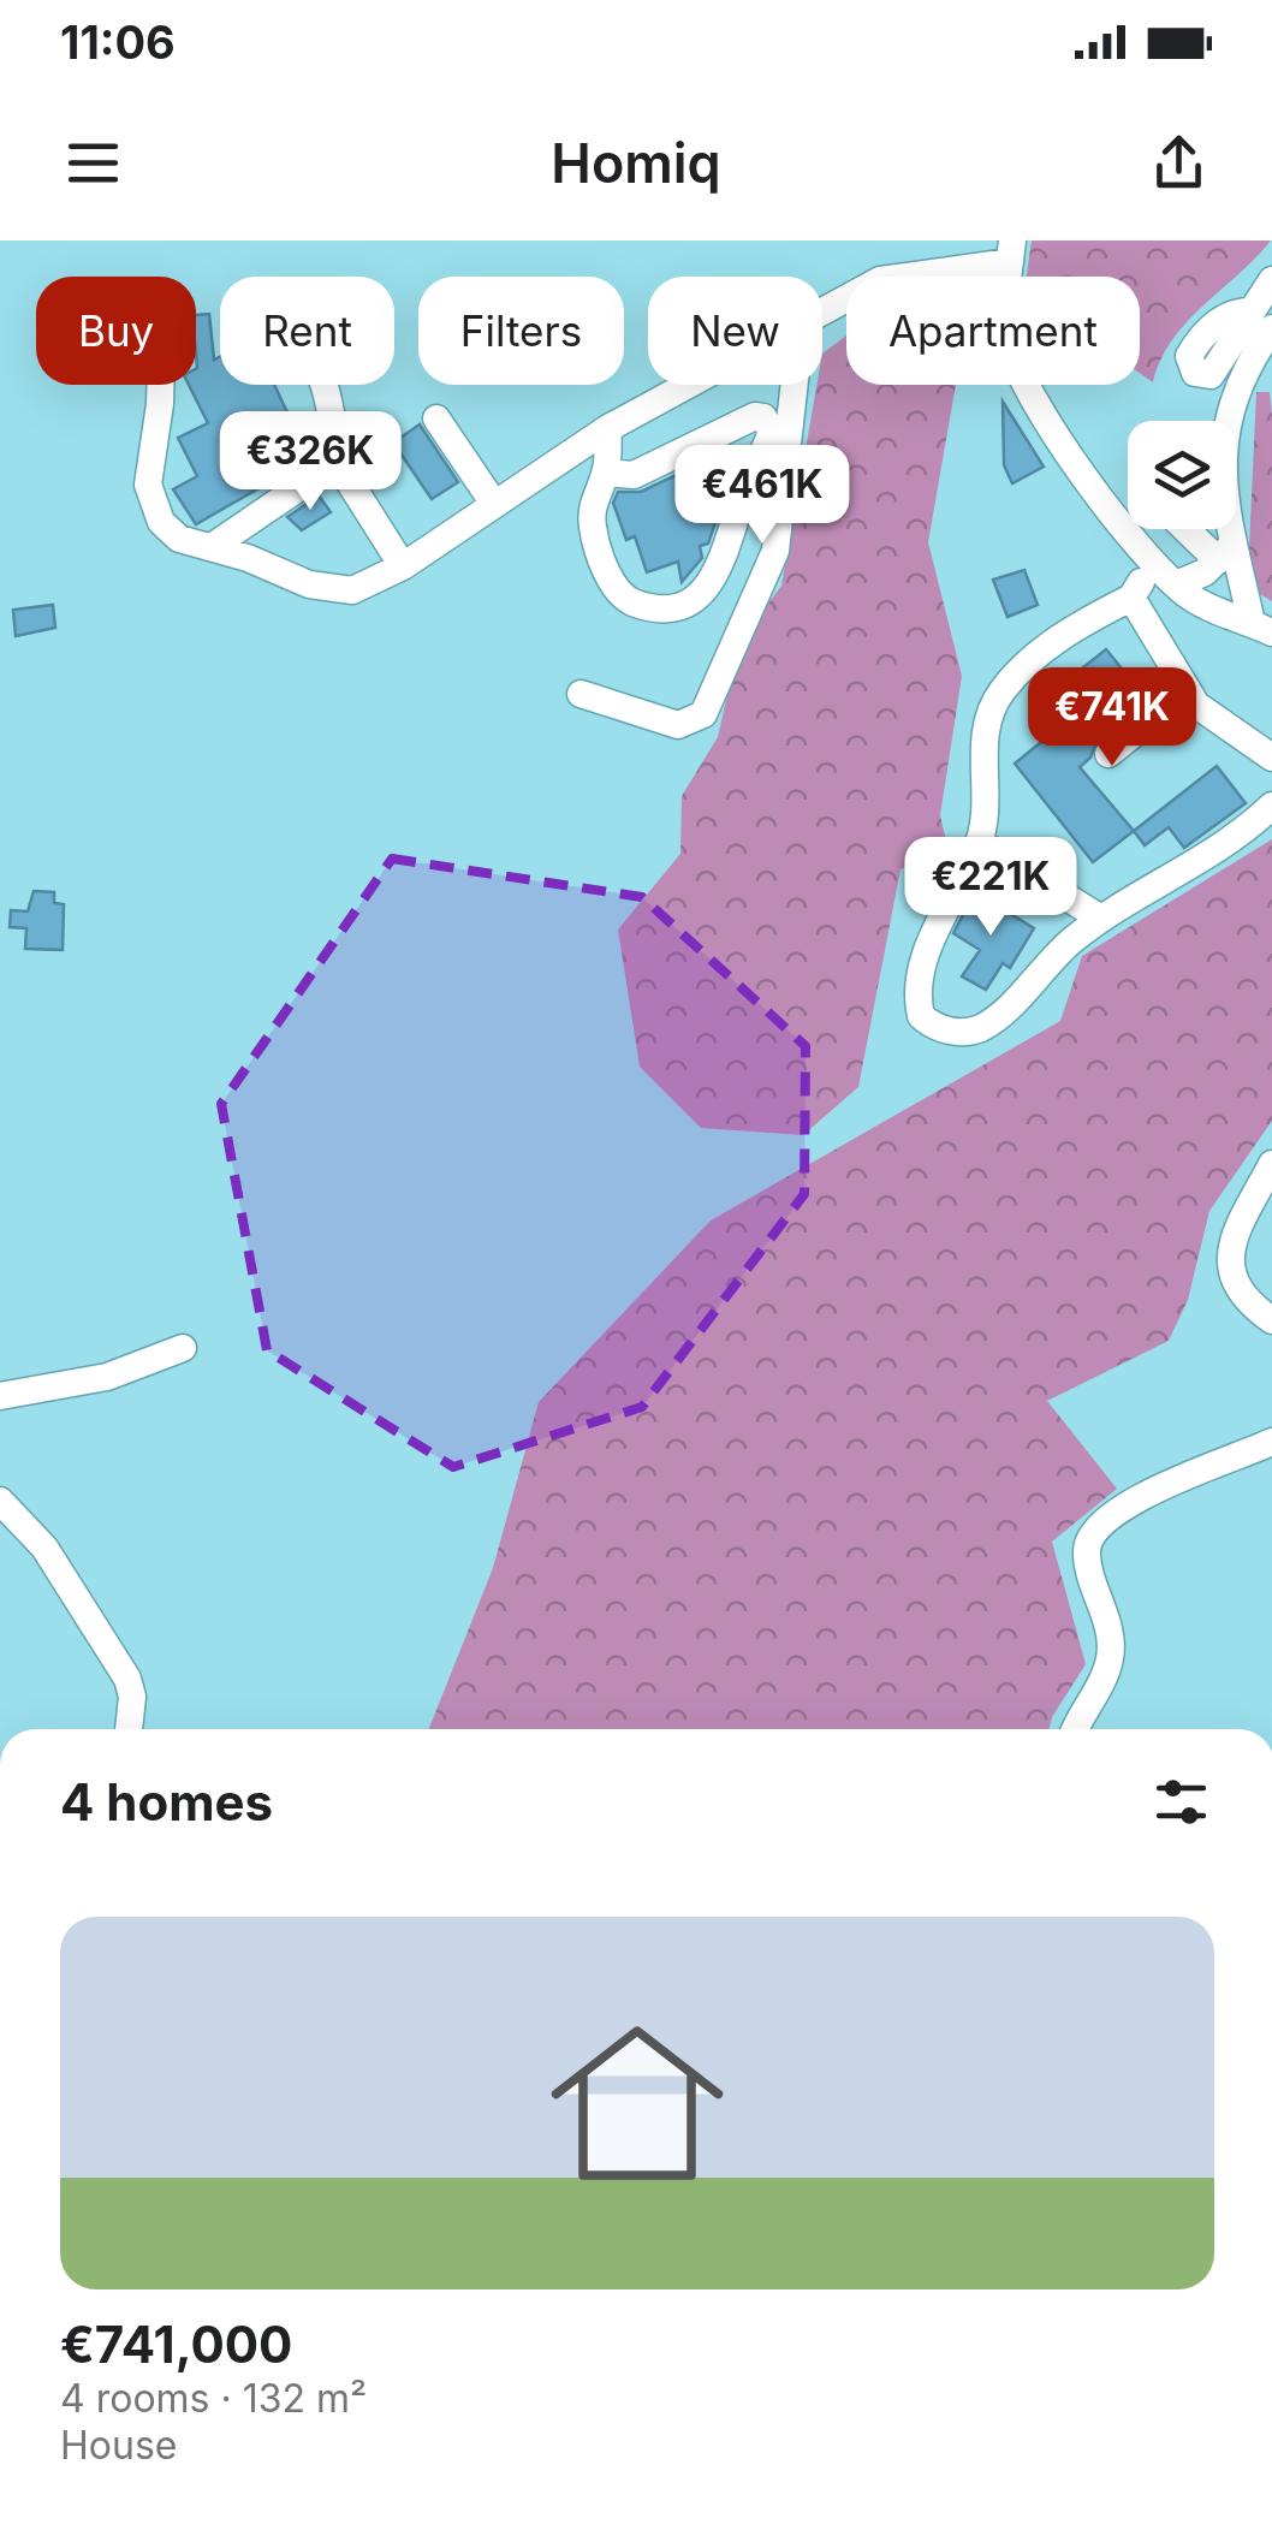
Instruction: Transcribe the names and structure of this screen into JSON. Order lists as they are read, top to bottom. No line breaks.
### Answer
{"page":{"status":"11:06","header":"Homiq","chip":["Buy","Rent","Filters","New","Apartment"],"price":["€326K","€461K","€741K","€221K"],"heading":"4 homes","list":[{"name":"€741,000","note":"4 rooms · 132 m² · House"}]}}
